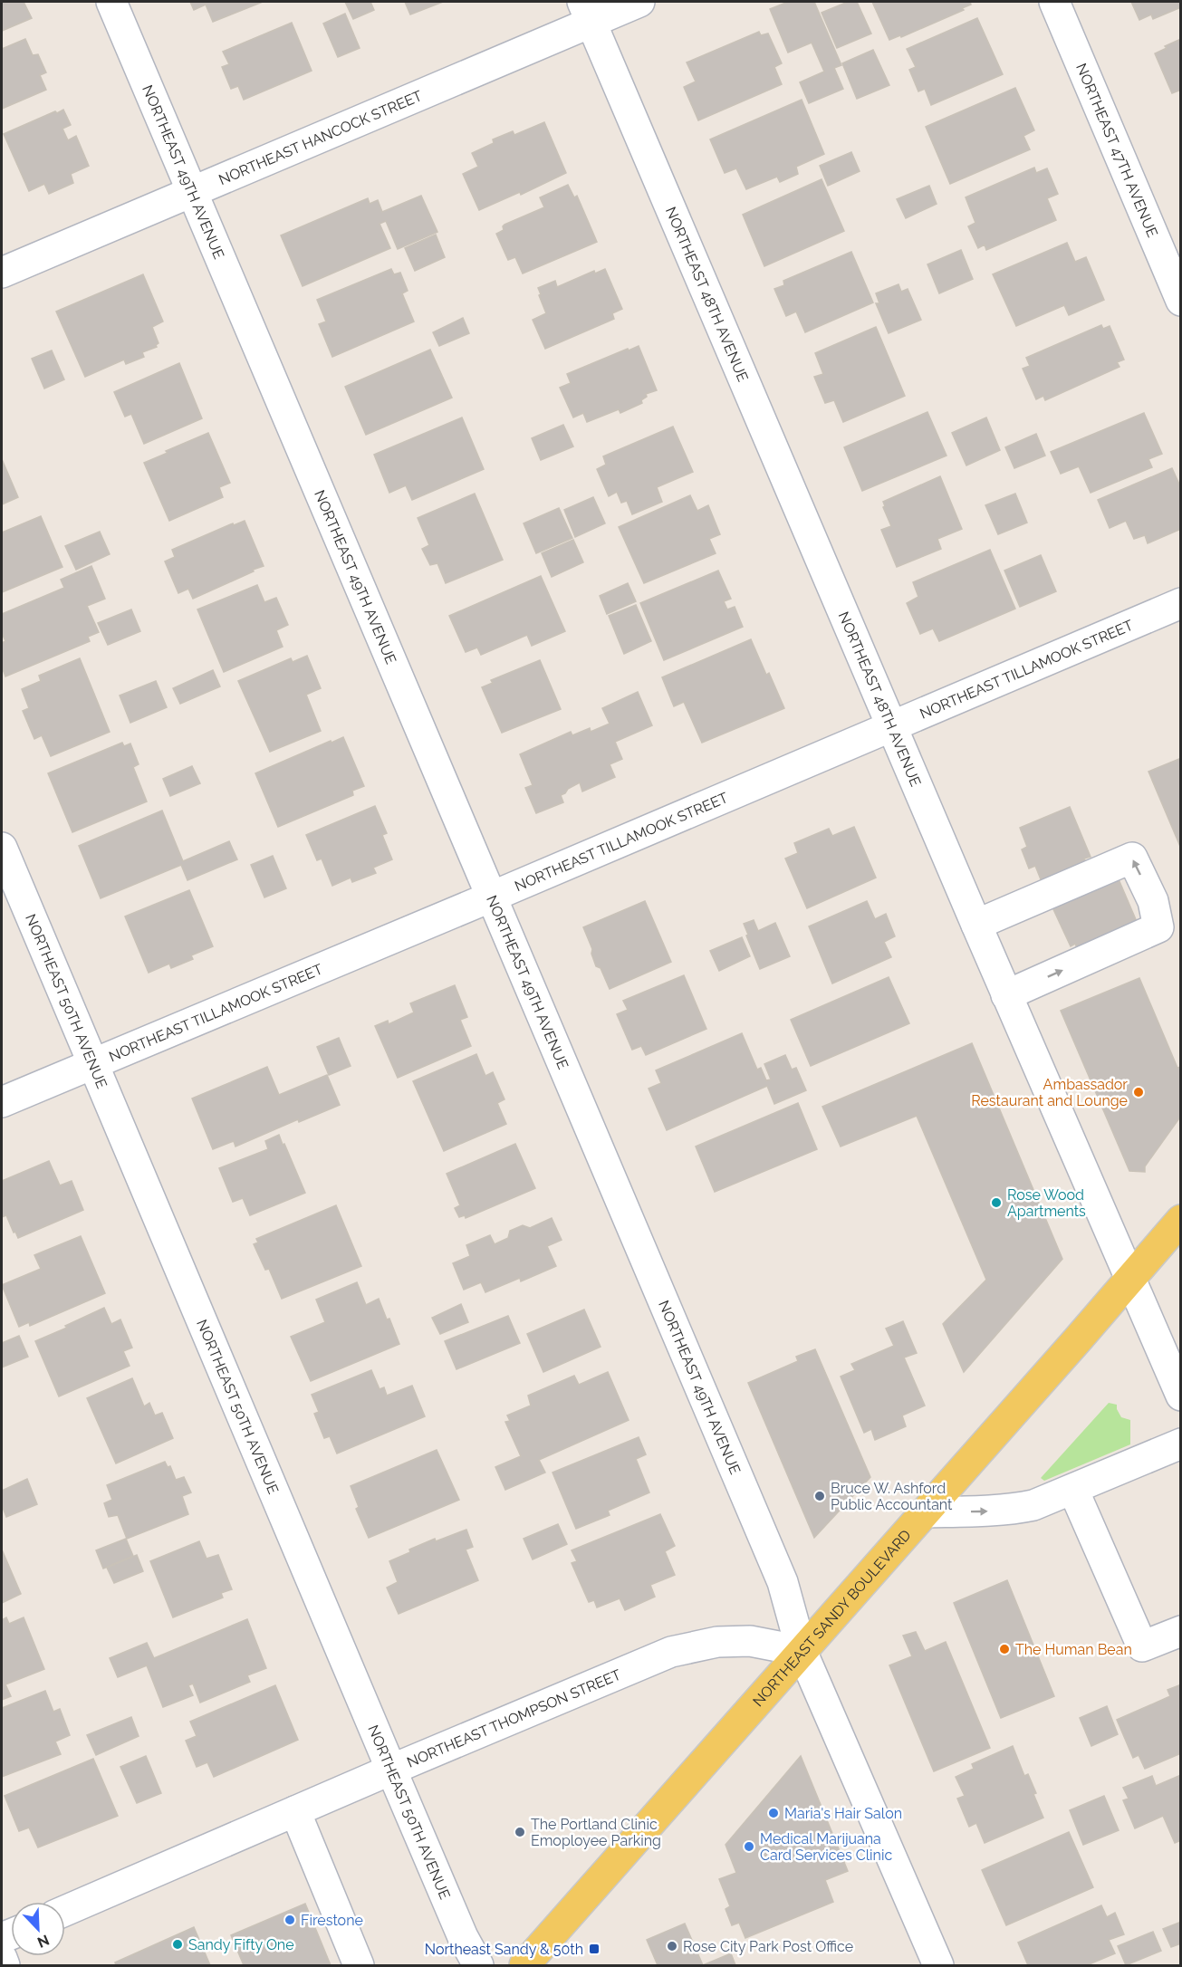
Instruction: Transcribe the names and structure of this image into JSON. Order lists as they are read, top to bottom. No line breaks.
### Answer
{"streets":{"main road":["NORTHEAST SANDY BOULEVARD"],"street":["NORTHEAST HANCOCK STREET","NORTHEAST 47TH AVENUE","NORTHEAST 49TH AVENUE","NORTHEAST 48TH AVENUE","NORTHEAST TILLAMOOK STREET","NORTHEAST 50TH AVENUE","NORTHEAST THOMPSON STREET"]},"crossings":[["NORTHEAST HANCOCK STREET","NORTHEAST 49TH AVENUE"],["NORTHEAST HANCOCK STREET","NORTHEAST 48TH AVENUE"],["NORTHEAST 49TH AVENUE","NORTHEAST TILLAMOOK STREET"],["NORTHEAST 49TH AVENUE","NORTHEAST SANDY BOULEVARD"],["NORTHEAST 49TH AVENUE","NORTHEAST THOMPSON STREET"],["NORTHEAST 48TH AVENUE","NORTHEAST TILLAMOOK STREET"],["NORTHEAST 48TH AVENUE","NORTHEAST SANDY BOULEVARD"],["NORTHEAST TILLAMOOK STREET","NORTHEAST 50TH AVENUE"],["NORTHEAST 50TH AVENUE","NORTHEAST THOMPSON STREET"],["NORTHEAST SANDY BOULEVARD","NORTHEAST THOMPSON STREET"]],"places":{"other":["Ambassador Restaurant and Lounge","Rose Wood Apartments","Bruce W. Ashford Public Accountant","The Human Bean","Maria's Hair Salon","The Portland Clinic Emoployee Parking","Medical Marijuana Card Services Clinic","Firestone","Sandy Fifty One","Rose City Park Post Office"],"transit":["Northeast Sandy & 50th"]},"north":"bottom right"}
